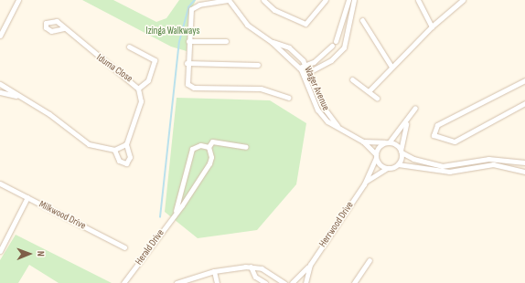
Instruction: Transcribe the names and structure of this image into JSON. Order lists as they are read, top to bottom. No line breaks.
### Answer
{"streets":{"street":["Iduma Close","Wager Avenue","Milkwood Drive","Herrwood Drive","Herald Drive"]},"parks":["Izinga Walkways"],"north":"right"}
